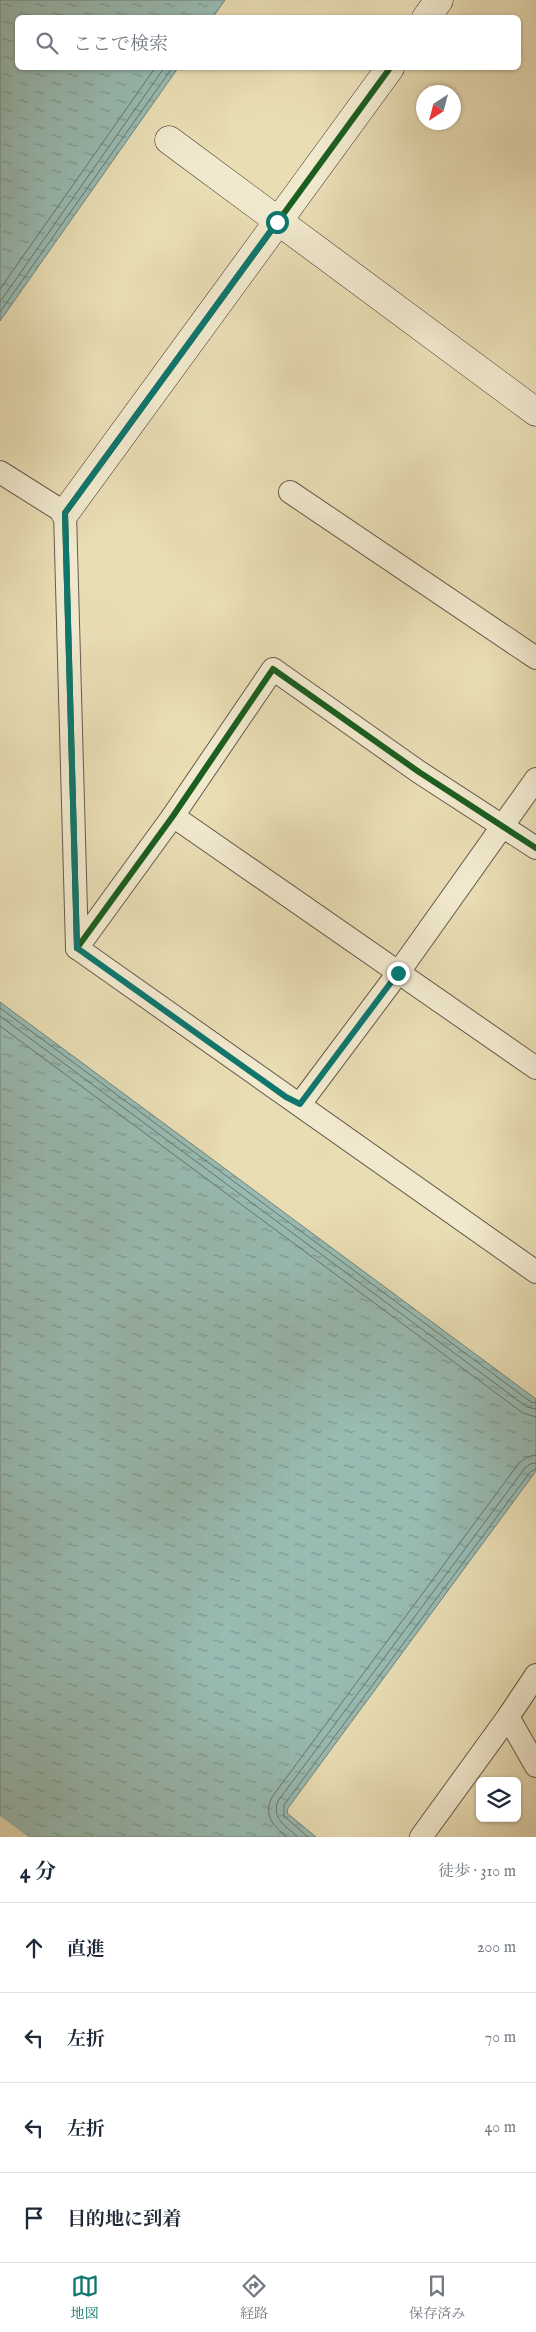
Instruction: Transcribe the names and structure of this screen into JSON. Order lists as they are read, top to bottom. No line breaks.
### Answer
{"north":"bottom left","page":{"search":"ここで検索","heading":["4 分","徒歩 · 310 m"],"list":[["直進","200 m"],["左折","70 m"],["左折","40 m"],"目的地に到着"],"nav":["地図","経路","保存済み"]}}
